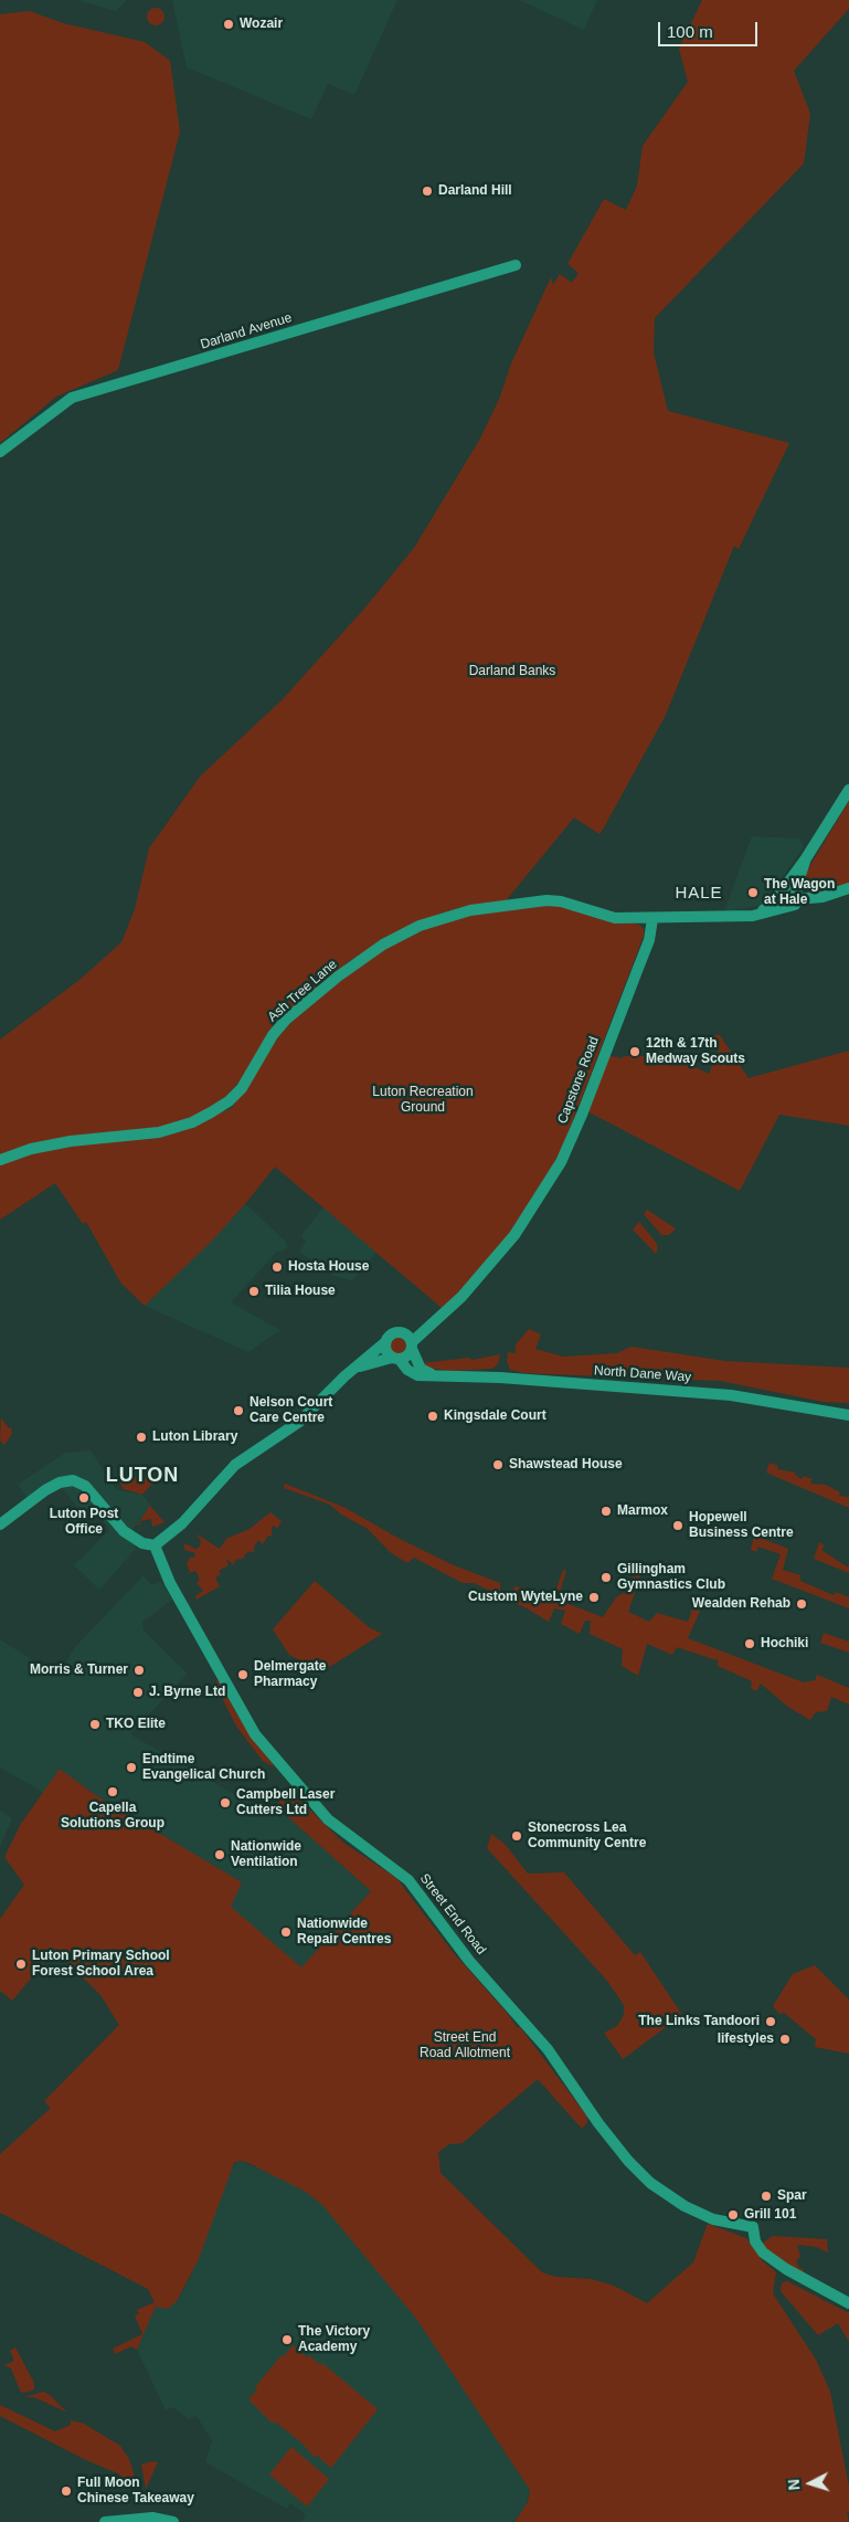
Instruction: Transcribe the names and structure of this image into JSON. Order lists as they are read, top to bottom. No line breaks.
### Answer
{"streets":{"street":["Darland Avenue","Ash Tree Lane","Capstone Road","North Dane Way","Street End Road"]},"crossings":[["Ash Tree Lane","Capstone Road"],["Capstone Road","North Dane Way"]],"districts":["HALE","LUTON"],"parks":["Darland Banks","Luton Recreation Ground","Street End Road Allotment"],"places":["Wozair","Darland Hill","The Wagon at Hale","12th & 17th Medway Scouts","Hosta House","Tilia House","Nelson Court Care Centre","Kingsdale Court","Luton Library","Shawstead House","Luton Post Office","Marmox","Hopewell Business Centre","Gillingham Gymnastics Club","Custom WyteLyne","Wealden Rehab","Hochiki","Morris & Turner","Delmergate Pharmacy","J. Byrne Ltd","TKO Elite","Endtime Evangelical Church","Capella Solutions Group","Campbell Laser Cutters Ltd","Stonecross Lea Community Centre","Nationwide Ventilation","Nationwide Repair Centres","Luton Primary School Forest School Area","The Links Tandoori","lifestyles","Spar","Grill 101","The Victory Academy","Full Moon Chinese Takeaway"],"scale_bar":"100 m","north":"left"}
